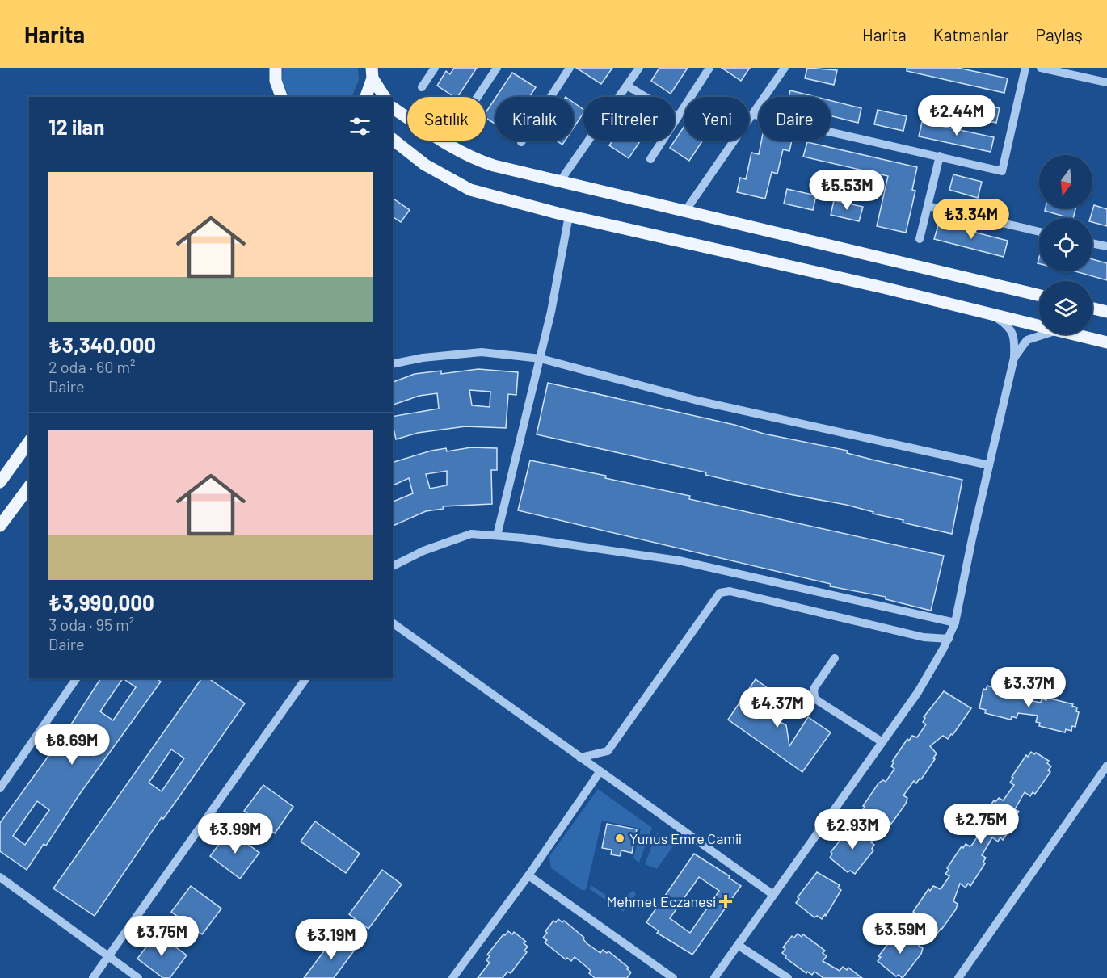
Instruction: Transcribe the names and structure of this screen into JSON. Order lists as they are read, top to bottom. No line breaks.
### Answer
{"places":{"other":["Yunus Emre Camii"],"health":["Mehmet Eczanesi"]},"north":"bottom","page":{"header":"Harita","nav":["Harita","Katmanlar","Paylaş"],"price":["₺2.44M","₺5.53M","₺3.34M","₺3.37M","₺4.37M","₺8.69M","₺2.75M","₺2.93M","₺3.99M","₺3.59M","₺3.75M","₺3.19M"],"chip":["Satılık","Kiralık","Filtreler","Yeni","Daire"],"heading":"12 ilan","list":[{"name":"₺3,340,000","note":"2 oda · 60 m² · Daire"},{"name":"₺3,990,000","note":"3 oda · 95 m² · Daire"}]}}
